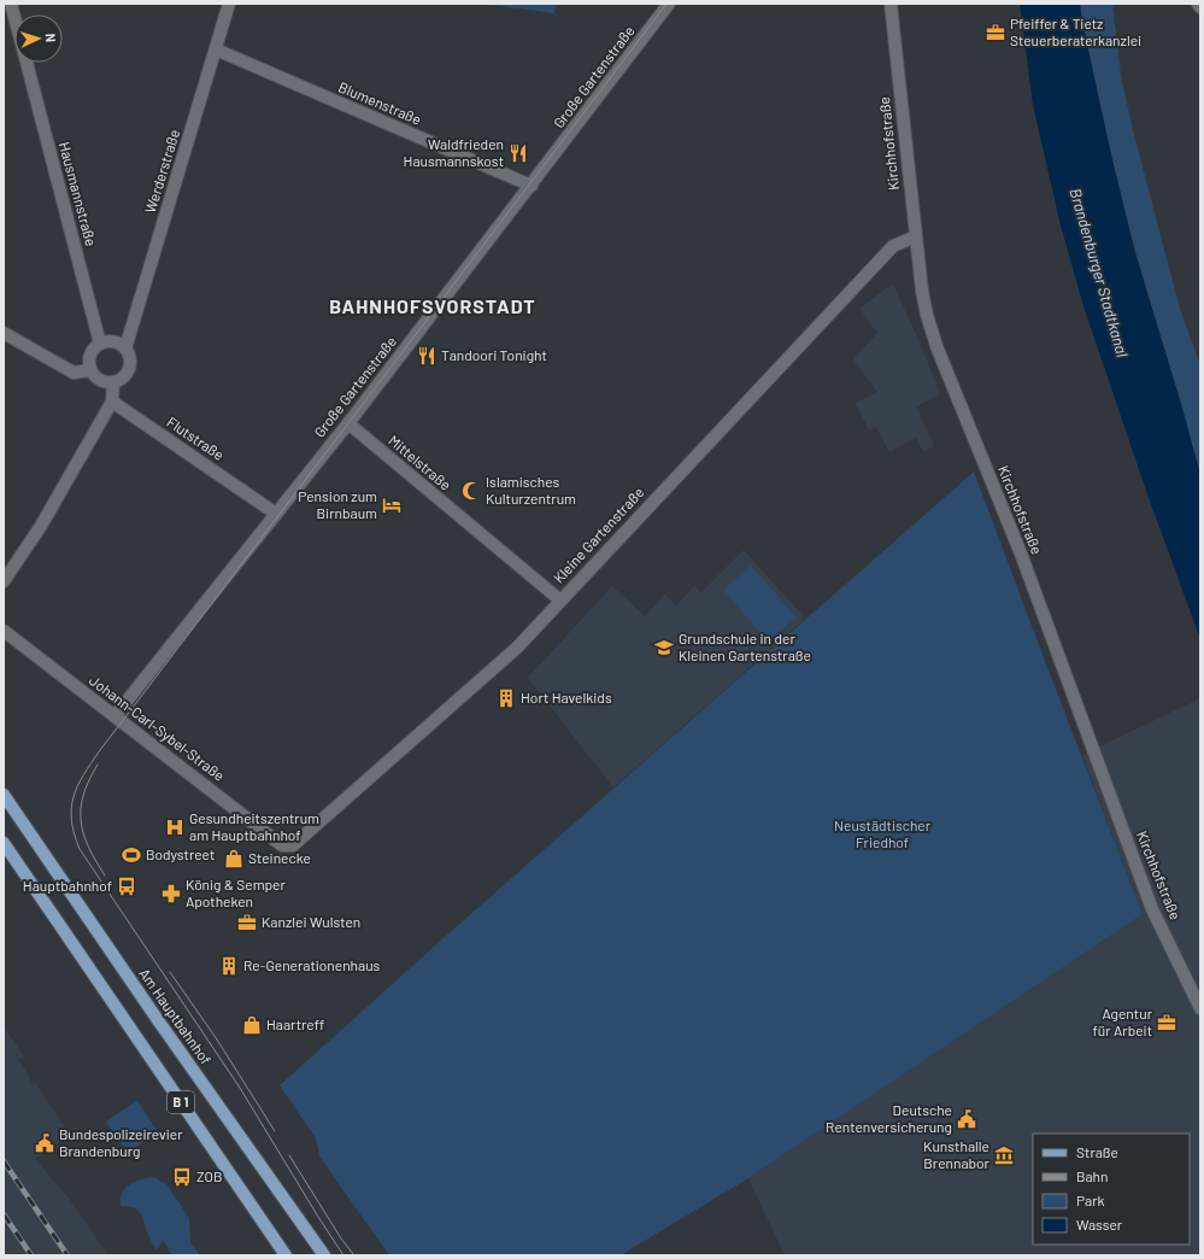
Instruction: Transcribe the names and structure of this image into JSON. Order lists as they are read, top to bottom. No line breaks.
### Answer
{"streets":{"main road":["Am Hauptbahnhof","B 1"],"street":["Große Gartenstraße","Blumenstraße","Kirchhofstraße","Werderstraße","Hausmannstraße","Flutstraße","Mittelstraße","Kleine Gartenstraße","Johann-Carl-Sybel-Straße"]},"crossings":[["Große Gartenstraße","Blumenstraße"],["Große Gartenstraße","Flutstraße"],["Große Gartenstraße","Mittelstraße"],["Große Gartenstraße","Johann-Carl-Sybel-Straße"],["Blumenstraße","Werderstraße"],["Kirchhofstraße","Kleine Gartenstraße"],["Werderstraße","Hausmannstraße"],["Mittelstraße","Kleine Gartenstraße"],["Kleine Gartenstraße","Johann-Carl-Sybel-Straße"]],"districts":["BAHNHOFSVORSTADT"],"water":["Brandenburger Stadtkanal"],"parks":["Neustädtischer Friedhof"],"places":{"office":["Pfeiffer & Tietz Steuerberaterkanzlei","Kanzlei Wulsten","Agentur für Arbeit"],"restaurant":["Waldfrieden Hausmannskost","Tandoori Tonight"],"mosque":["Islamisches Kulturzentrum"],"hotel":["Pension zum Birnbaum"],"school or university":["Grundschule in der Kleinen Gartenstraße"],"building":["Hort Havelkids","Re-Generationenhaus"],"hospital":["Gesundheitszentrum am Hauptbahnhof"],"sports":["Bodystreet"],"shop":["Steinecke","Haartreff"],"bus stop":["Hauptbahnhof","ZOB"],"pharmacy":["König & Semper Apotheken"],"public building":["Deutsche Rentenversicherung","Bundespolizeirevier Brandenburg"],"museum":["Kunsthalle Brennabor"]},"legend":["Straße","Bahn","Park","Wasser"],"north":"right"}
